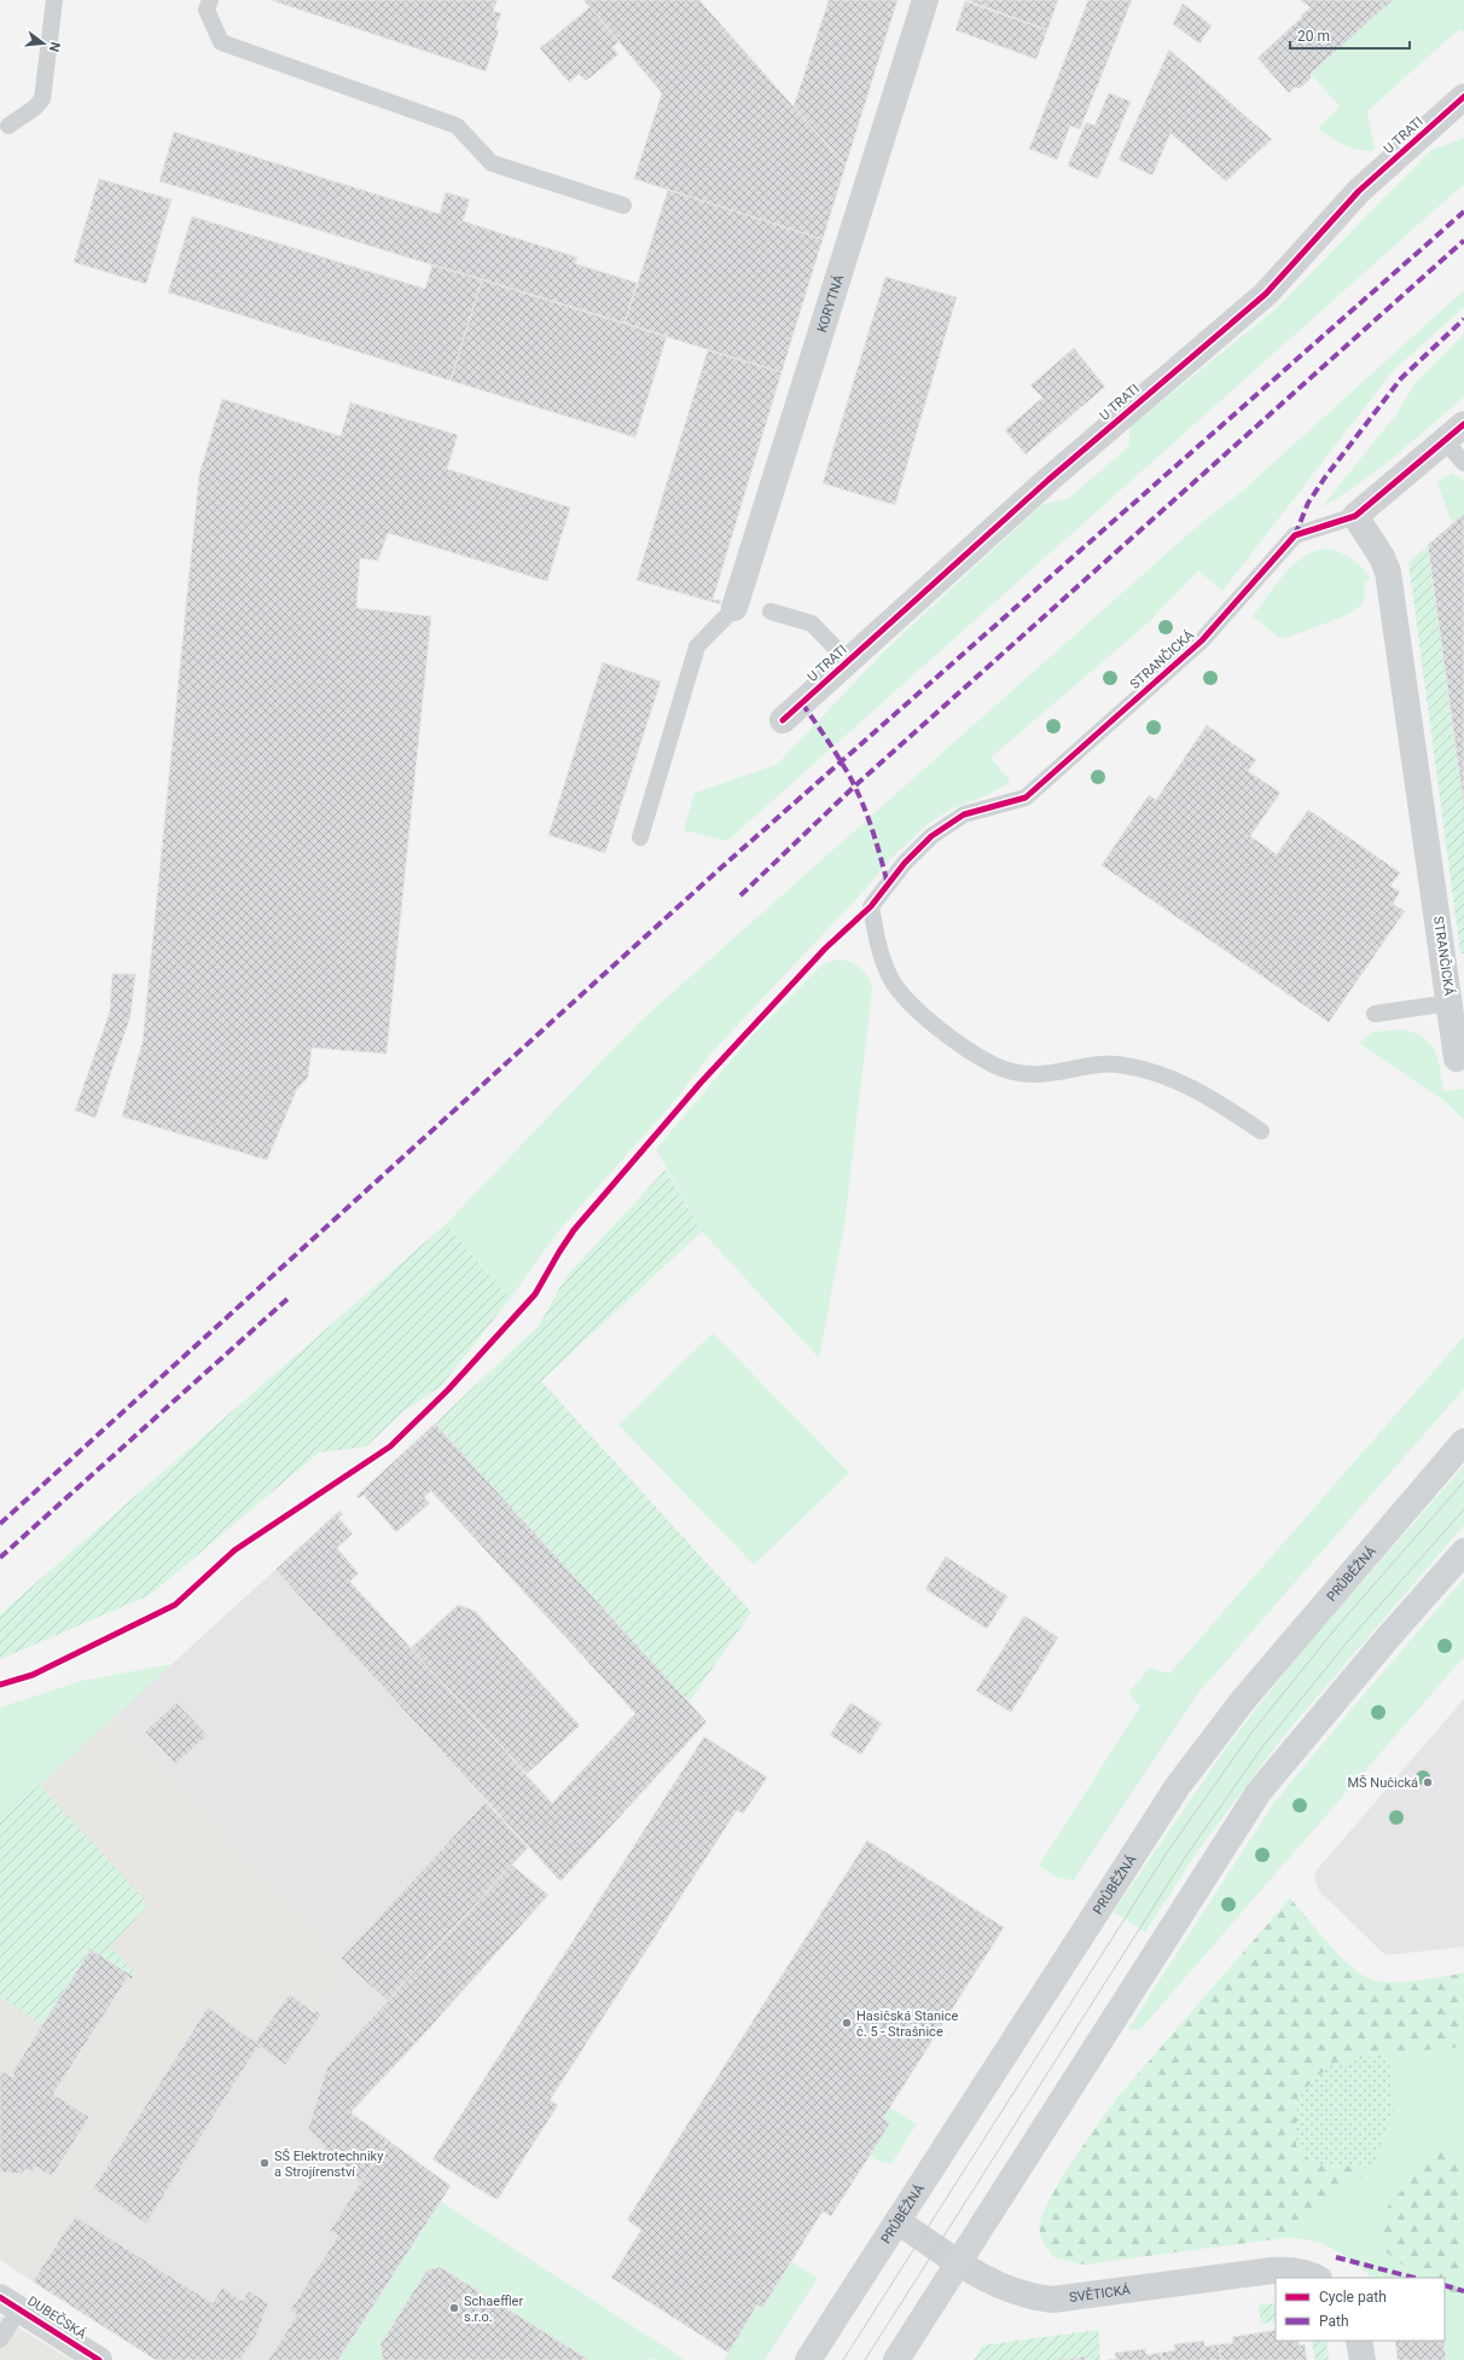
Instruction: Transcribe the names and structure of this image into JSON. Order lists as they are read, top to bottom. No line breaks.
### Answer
{"streets":{"main road":["PRŮBĚŽNÁ"],"street":["U TRATI","KORYTNÁ","STRANČICKÁ","SVĚTICKÁ","DUBEČSKÁ"]},"crossings":[["PRŮBĚŽNÁ","SVĚTICKÁ"]],"places":["MŠ Nučická","Hasičská Stanice č. 5 - Strašnice","SŠ Elektrotechniky a Strojírenství","Schaeffler s.r.o."],"legend":["Cycle path","Path"],"scale_bar":"20 m","north":"right"}
